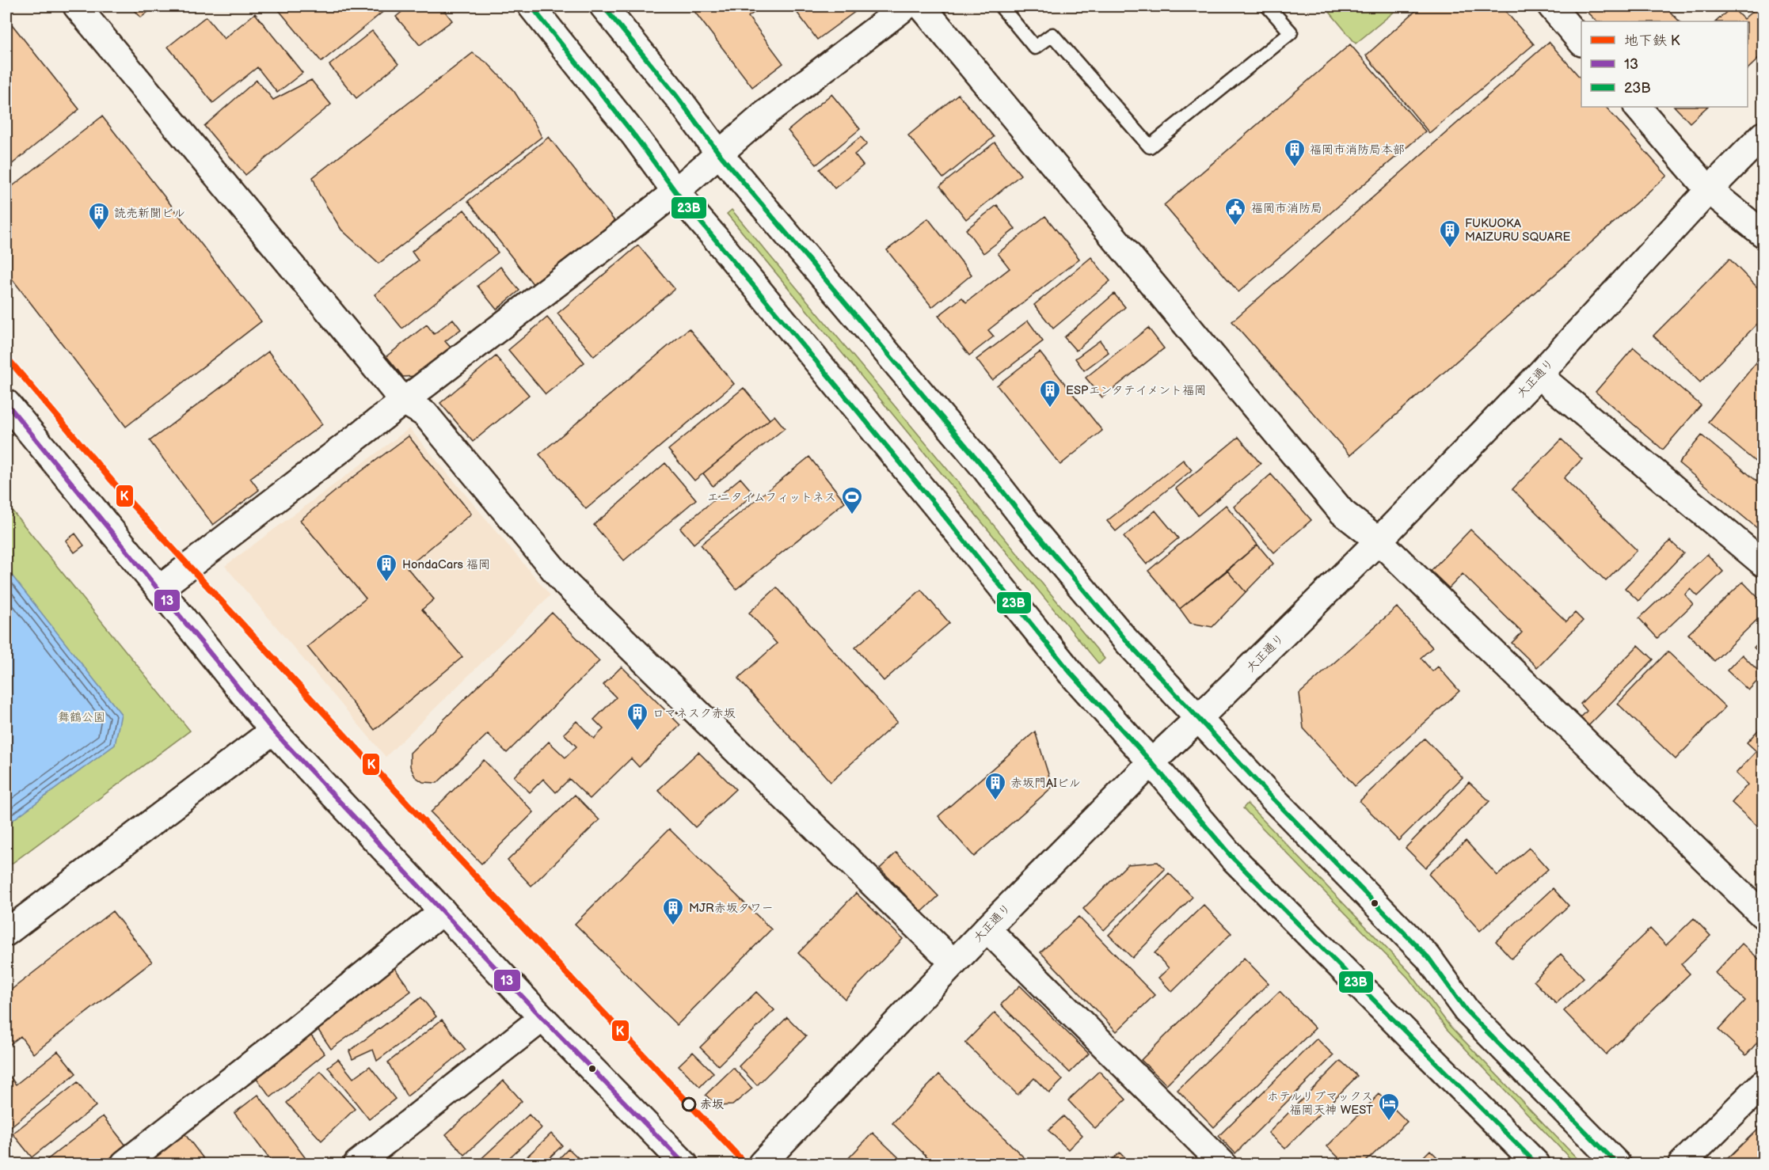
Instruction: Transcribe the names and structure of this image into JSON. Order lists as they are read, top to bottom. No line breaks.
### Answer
{"streets":{"street":["大正通り"]},"parks":["舞鶴公園"],"places":{"building":["福岡市消防局本部","読売新聞ビル","FUKUOKA MAIZURU SQUARE","ESPエンタテイメント福岡","HondaCars 福岡","ロマネスク赤坂","赤坂門AIビル","MJR赤坂タワー"],"public building":["福岡市消防局"],"sports":["エニタイムフィットネス"],"other":["赤坂"],"hotel":["ホテルリブマックス 福岡天神 WEST"]},"lines":["transit line 23B","metro line K","transit line 13"],"legend":["地下鉄 K","13","23B"]}
